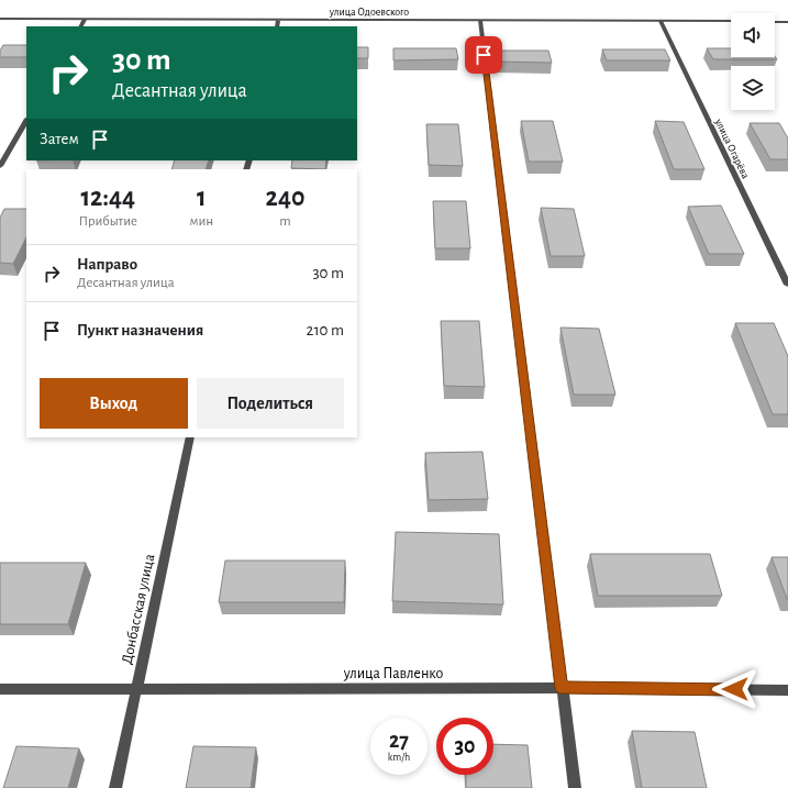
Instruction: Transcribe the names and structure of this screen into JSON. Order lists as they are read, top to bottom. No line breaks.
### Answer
{"streets":{"street":["улица Одоевского","улица Огарёва","Донбасская улица","улица Павленко"]},"crossings":[["улица Одоевского","улица Огарёва"],["Донбасская улица","улица Павленко"]],"page":{"turn":["30 m","Десантная улица"],"then":"Затем","eta":["12:44","Прибытие","1","мин","240","m"],"list":[{"name":"Направо","note":"Десантная улица","value":"30 m"},{"name":"Пункт назначения","value":"210 m"}],"buttons":["Выход","Поделиться"],"speed":"27 km/h","limit":"30"}}
